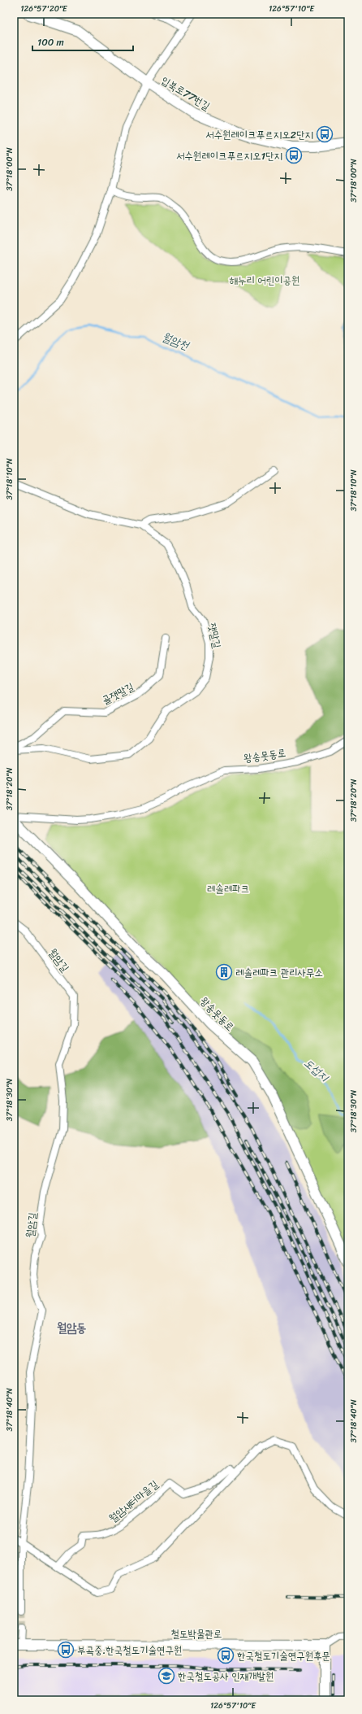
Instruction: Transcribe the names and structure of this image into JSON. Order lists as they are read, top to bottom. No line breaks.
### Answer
{"streets":{"street":["입북로77번길","잿말길","골잿말길","왕송못동로","월암길","월암새터마을길","철도박물관로"]},"districts":["월암동"],"water":["월암천","도섭지"],"parks":["해누리 어린이공원","레솔레파크"],"places":{"bus stop":["서수원레이크푸르지오2단지","서수원레이크푸르지오1단지","부곡중.한국철도기술연구원","한국철도기술연구원후문"],"building":["레솔레파크 관리사무소"],"school or university":["한국철도공사 인재개발원"]},"scale_bar":"100 m","coordinates":["126°57'20\"E","126°57'10\"E","37°18'00\"N","37°18'10\"N","37°18'20\"N","37°18'30\"N","37°18'40\"N"]}
